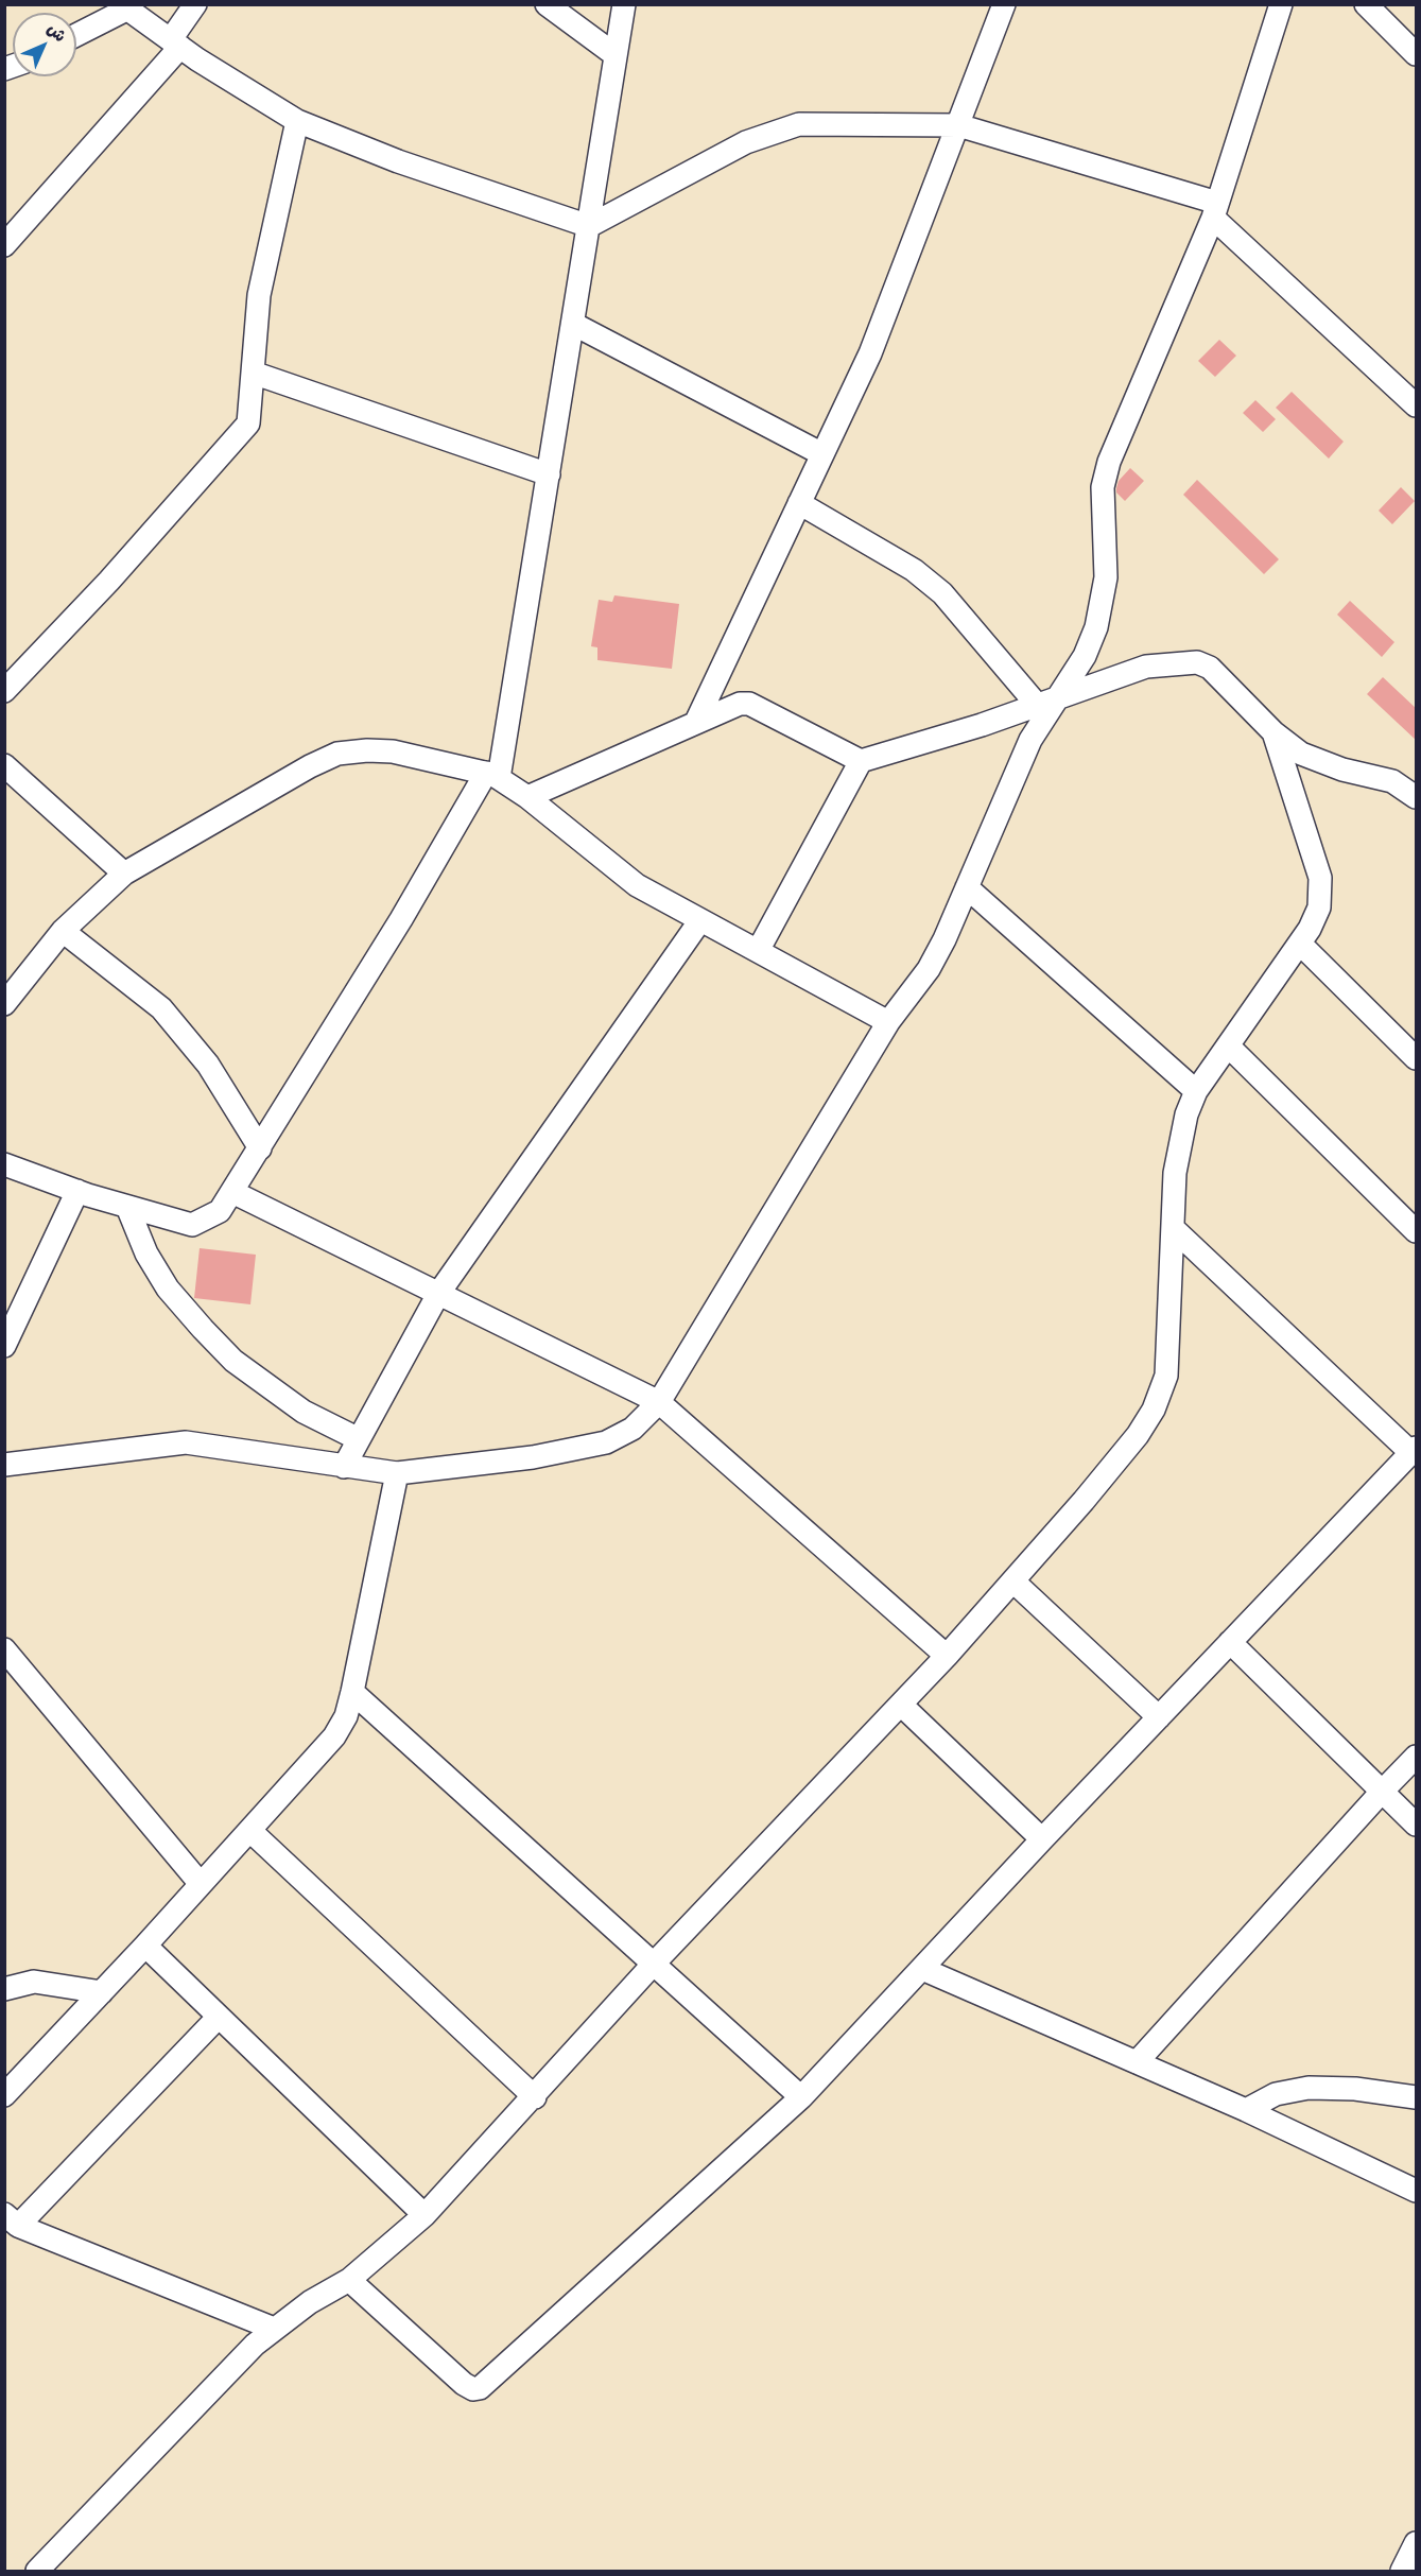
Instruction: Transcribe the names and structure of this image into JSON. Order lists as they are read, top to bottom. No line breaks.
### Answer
{"north":"top right"}
